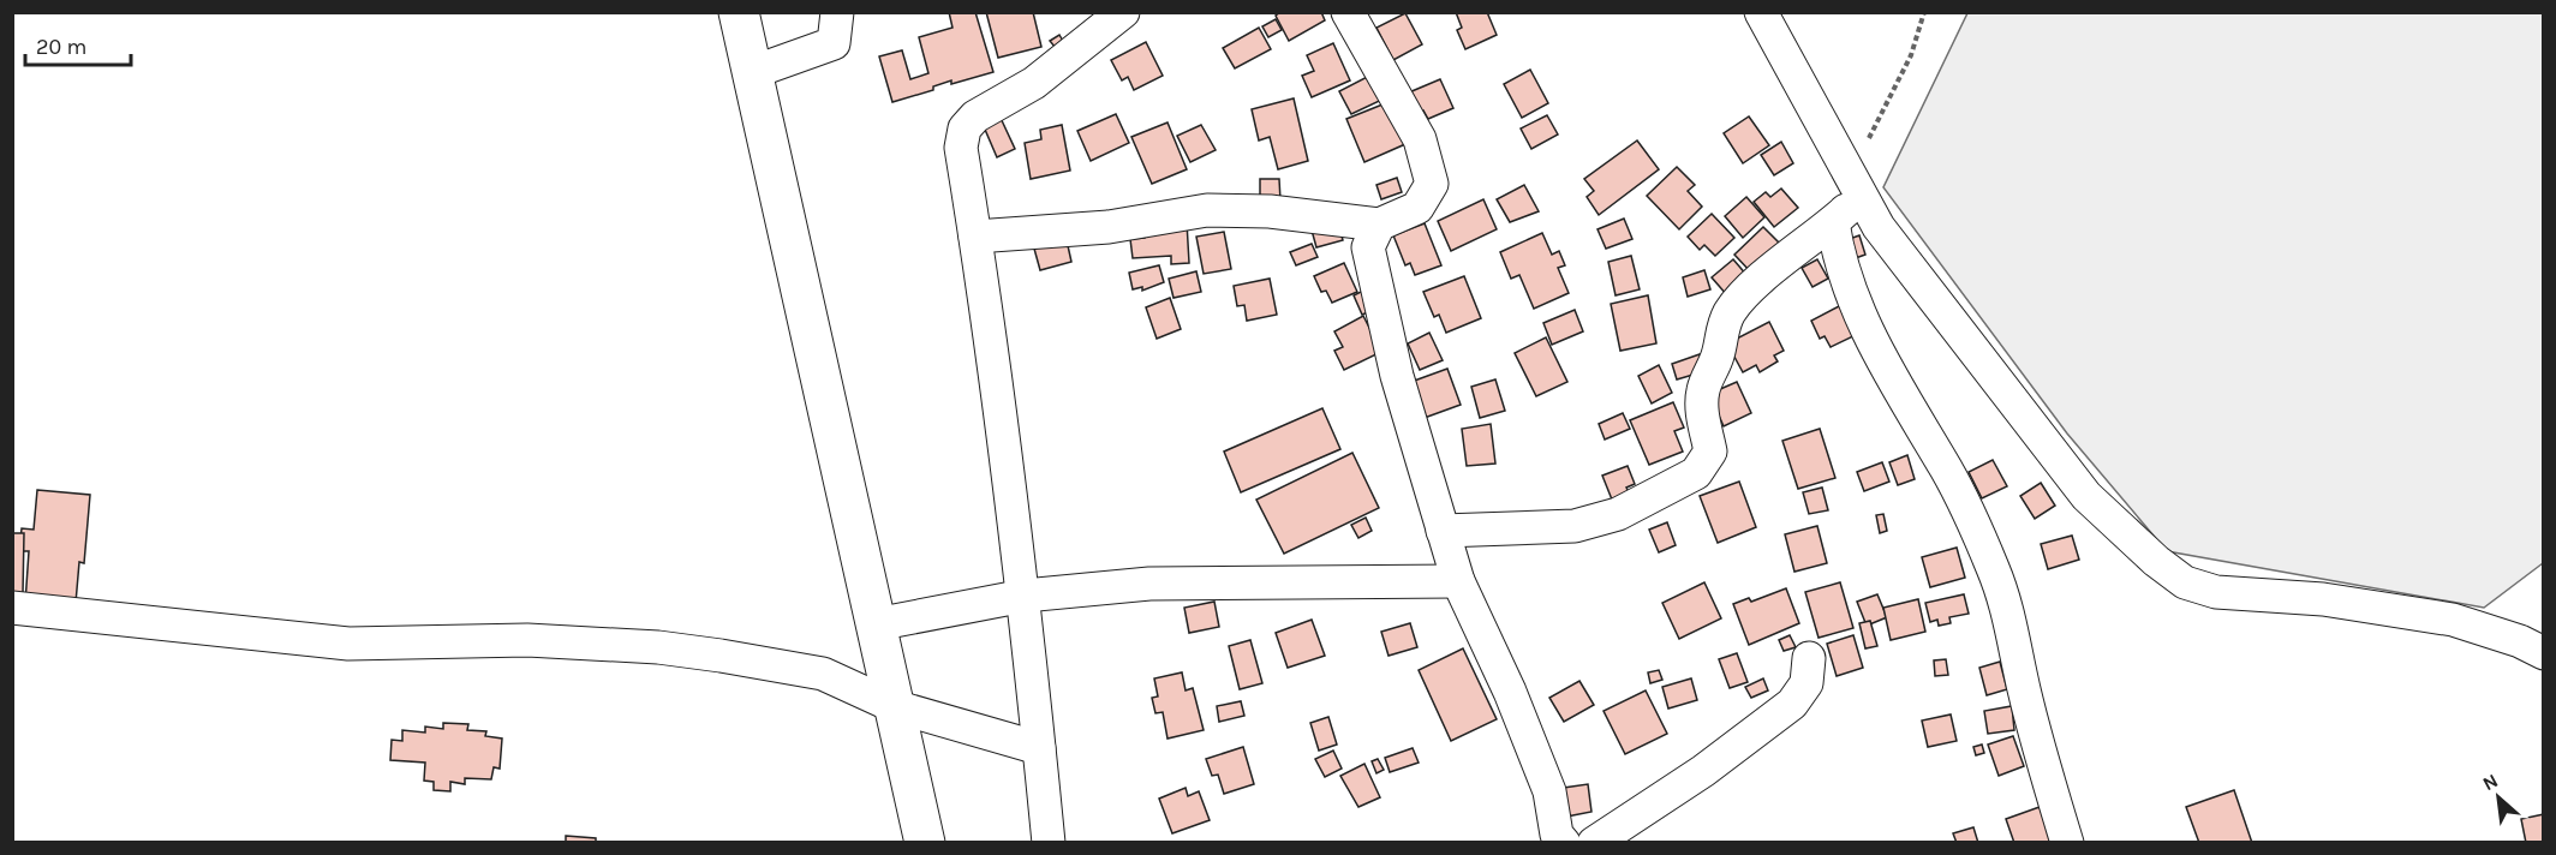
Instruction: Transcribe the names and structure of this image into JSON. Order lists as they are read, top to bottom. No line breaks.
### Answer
{"scale_bar":"20 m","north":"top left"}
